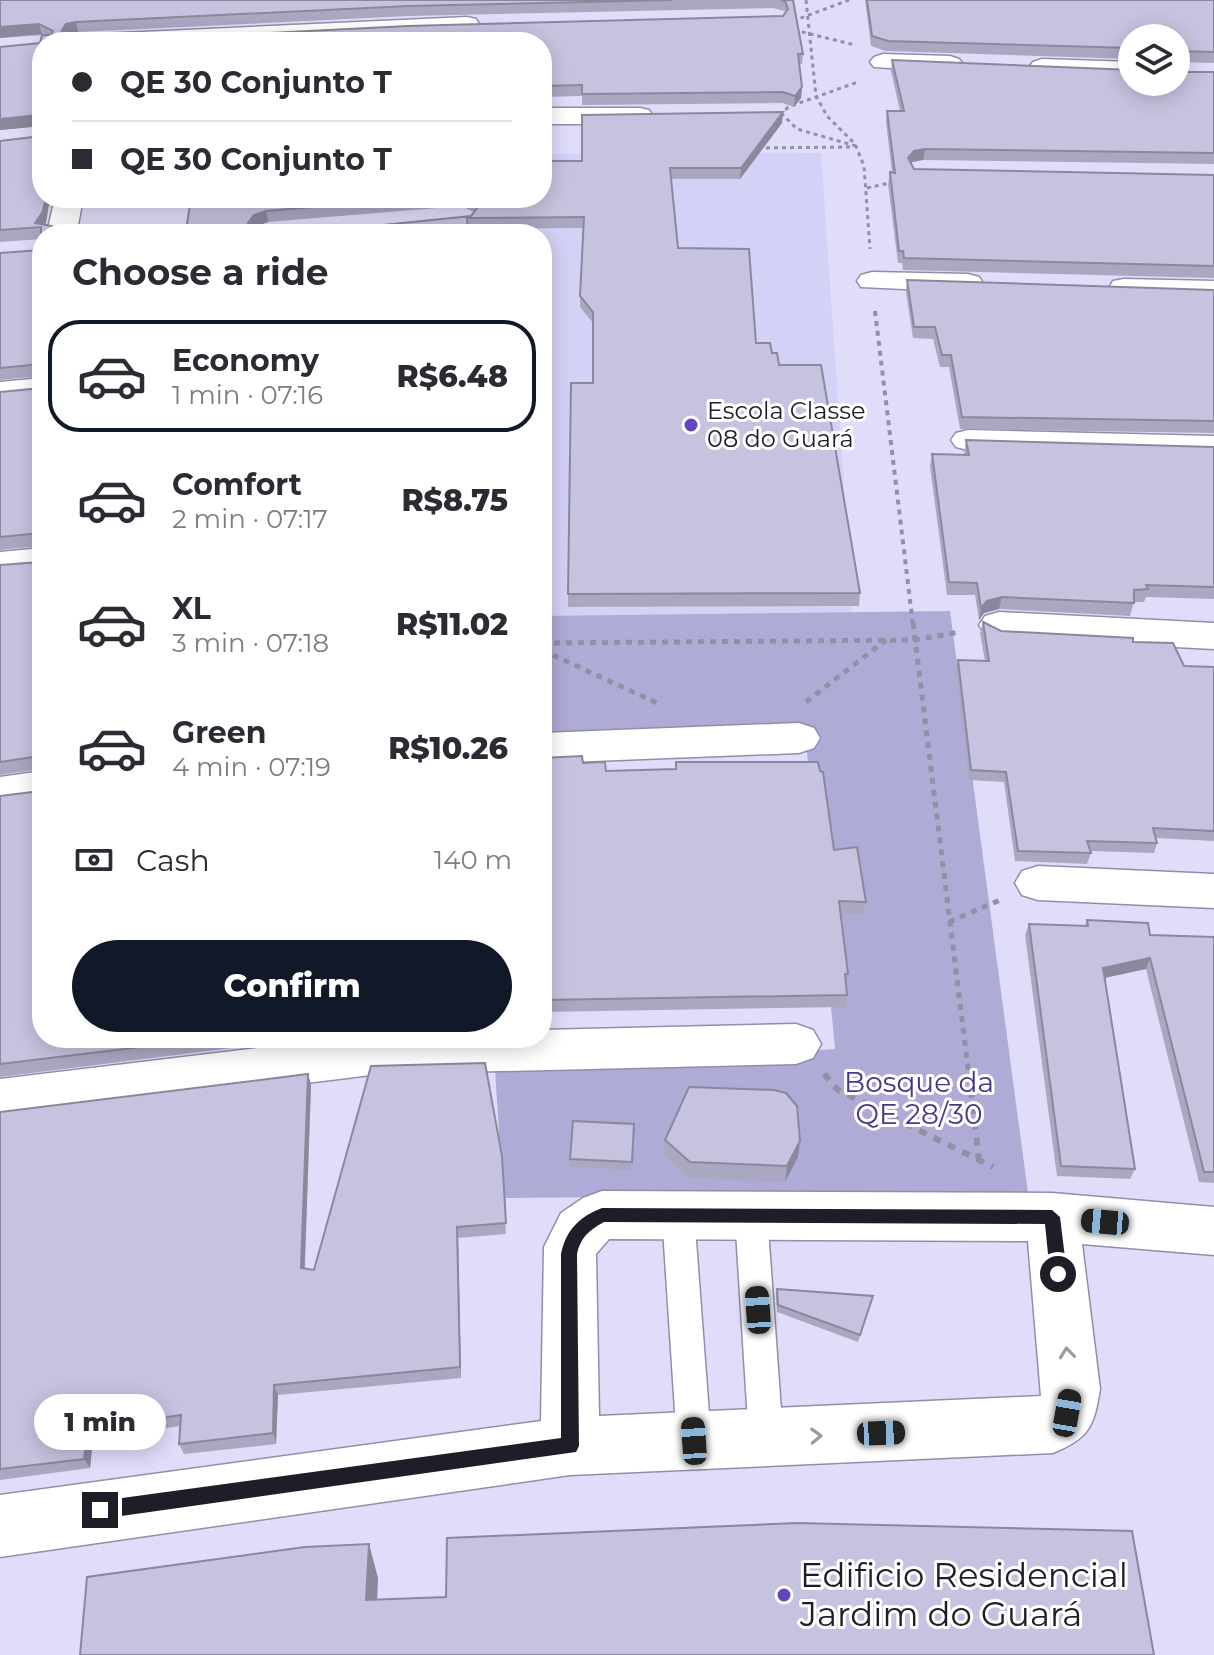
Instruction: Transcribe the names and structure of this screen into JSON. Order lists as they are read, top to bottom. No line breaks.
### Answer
{"parks":["Bosque da QE 28/30"],"places":["Escola Classe 08 do Guará","Edificio Residencial Jardim do Guará"],"page":{"banner":["QE 30 Conjunto T","QE 30 Conjunto T"],"heading":"Choose a ride","list":[{"name":"Economy","note":"1 min · 07:16","value":"R$6.48"},{"name":"Comfort","note":"2 min · 07:17","value":"R$8.75"},{"name":"XL","note":"3 min · 07:18","value":"R$11.02"},{"name":"Green","note":"4 min · 07:19","value":"R$10.26"}],"pay":["Cash","140 m"],"buttons":"Confirm","bubble":"1 min"}}
